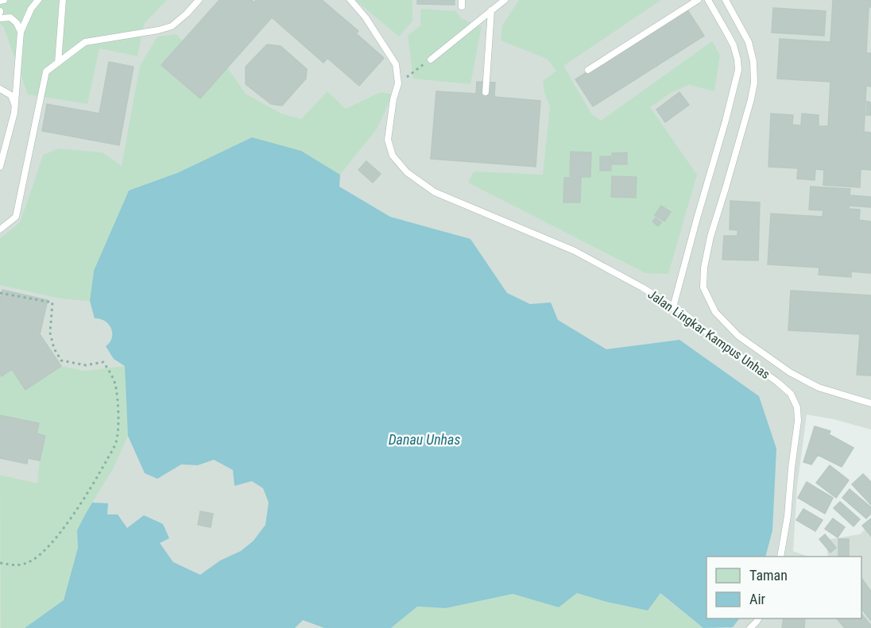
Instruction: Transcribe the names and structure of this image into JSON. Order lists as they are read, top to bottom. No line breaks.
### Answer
{"streets":{"lane":["Jalan Lingkar Kampus Unhas"]},"water":["Danau Unhas"],"legend":["Taman","Air"]}
